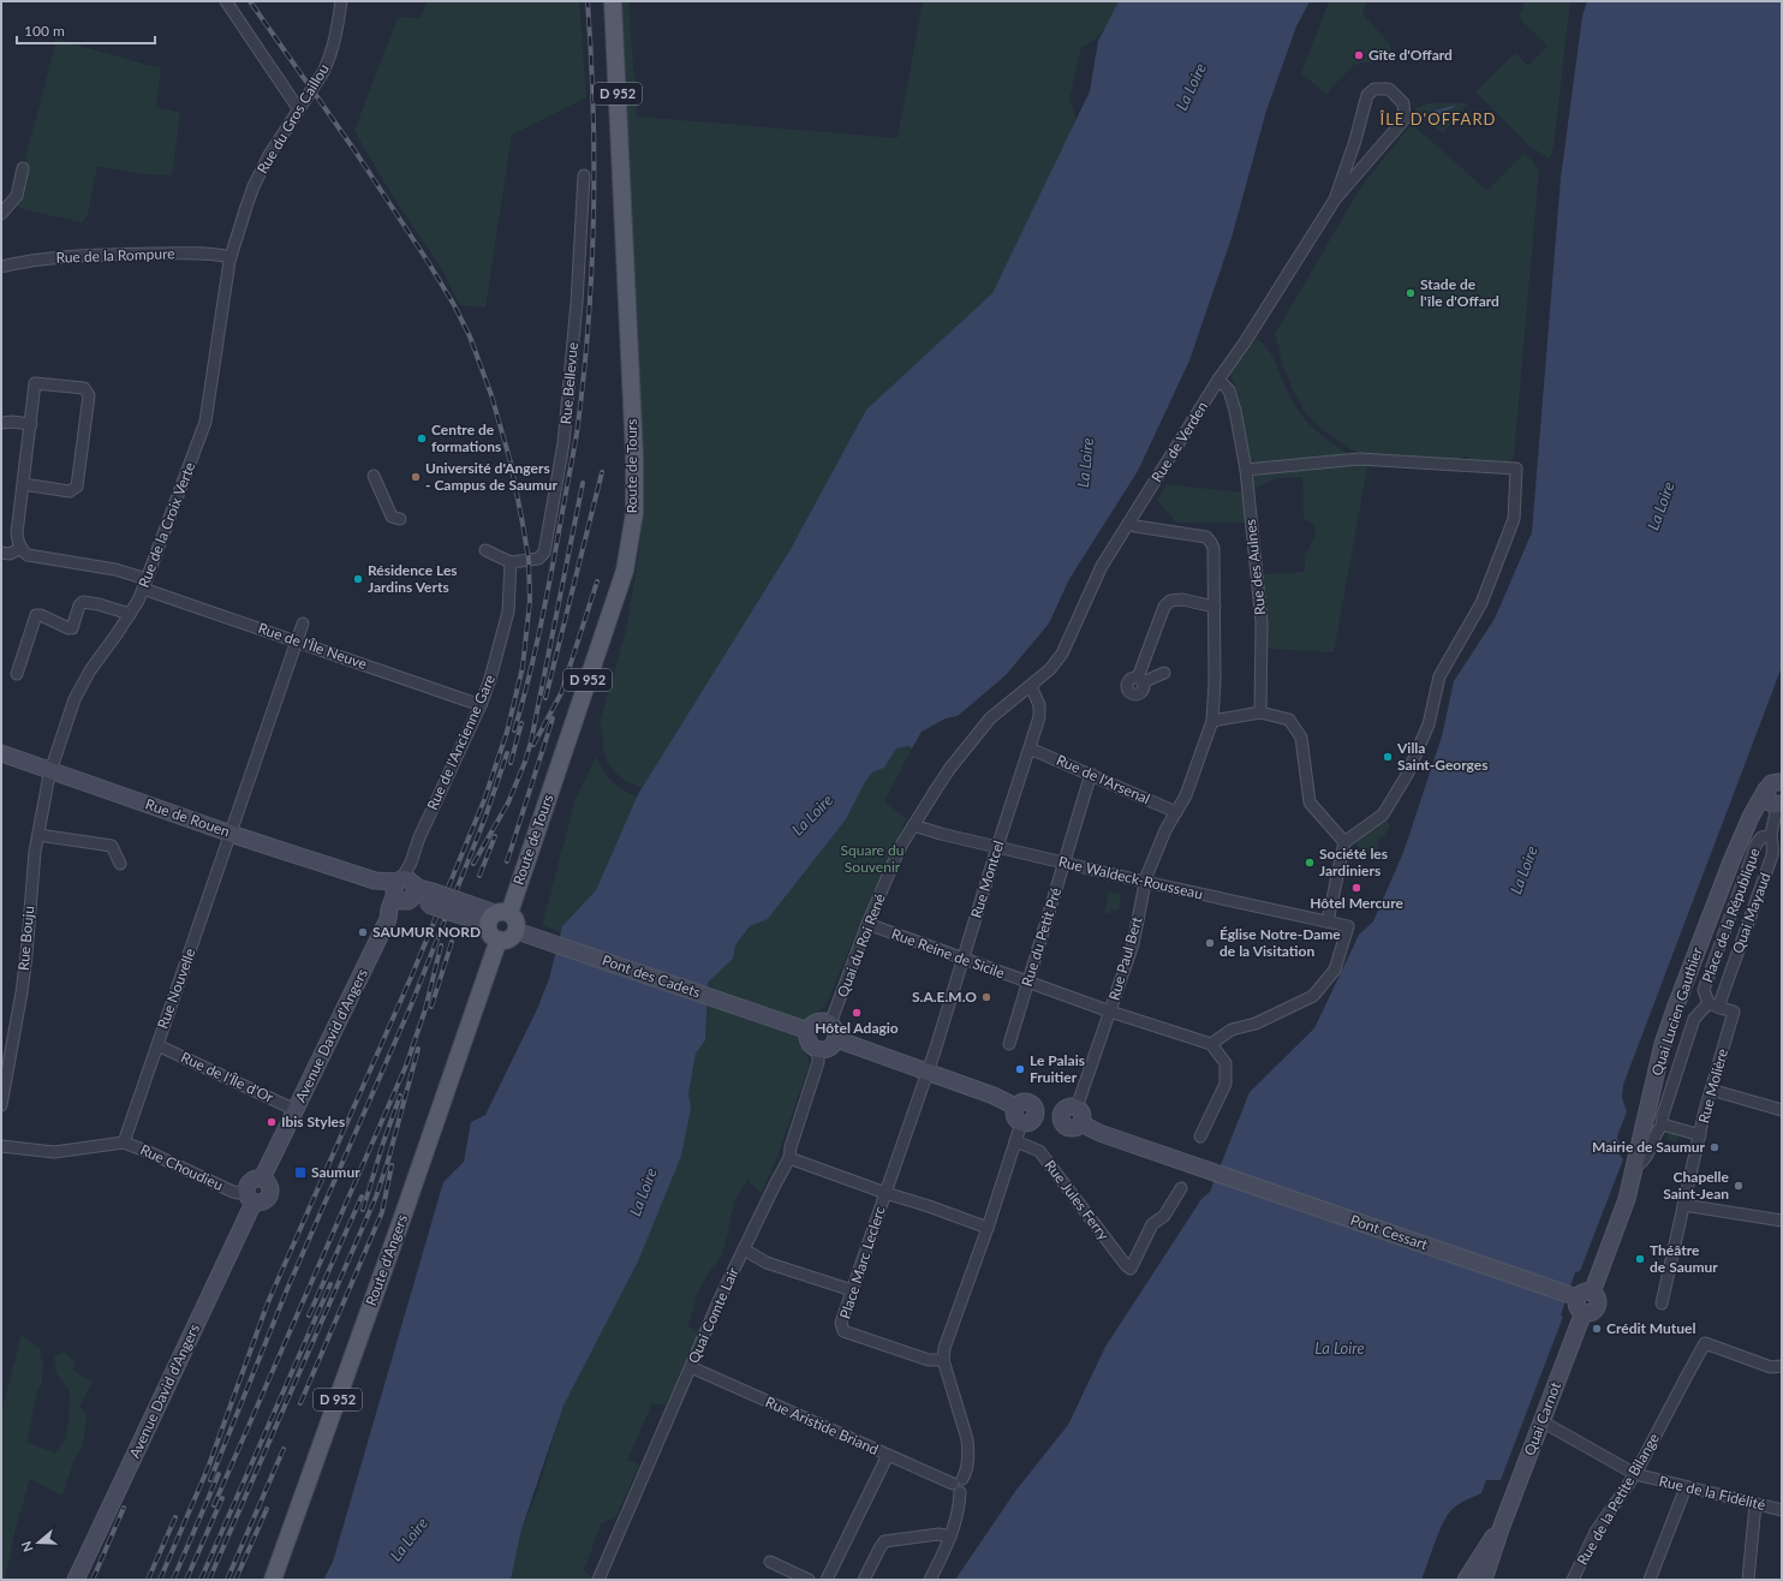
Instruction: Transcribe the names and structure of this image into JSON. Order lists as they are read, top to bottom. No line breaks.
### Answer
{"streets":{"main road":["D 952","Route de Tours","Rue de Rouen","Pont des Cadets","Quai Lucien Gauthier","Avenue David d'Angers","Pont Cessart","Route d'Angers","Quai Carnot"],"street":["Rue du Gros Caillou","Rue de la Rompure","Rue Bellevue","Rue de Verden","Rue de la Croix Verte","Rue des Aulnes","Rue de l'Île Neuve","Rue de l'Ancienne Gare","Rue de l'Arsenal","Rue Waldeck-Rousseau","Rue Montcel","Quai Mayaud","Place de la République","Rue du Petit Pré","Rue Bouju","Quai du Roi René","Rue Reine de Sicile","Rue Paul Bert","Rue Nouvelle","Rue de l'Île d'Or","Rue Molière","Rue Choudieu","Rue Jules Ferry","Place Marc Leclerc","Quai Comte Lair","Rue Aristide Briand","Rue de la Fidélité","Rue de la Petite Bilange"]},"crossings":[["Rue du Gros Caillou","Rue de la Rompure"],["Rue du Gros Caillou","Rue de la Croix Verte"],["Rue de la Rompure","Rue de la Croix Verte"],["Rue Bellevue","Rue de l'Ancienne Gare"],["Rue de Verden","Rue des Aulnes"],["Rue de Verden","Rue Montcel"],["Rue de Verden","Quai du Roi René"],["Rue de Verden","Rue Paul Bert"],["Route de Tours","Route d'Angers"],["Rue de la Croix Verte","Rue de l'Île Neuve"],["Rue de la Croix Verte","Rue de Rouen"],["Rue de la Croix Verte","Rue Bouju"],["Rue de l'Île Neuve","Rue de l'Ancienne Gare"],["Rue de l'Île Neuve","Rue Nouvelle"],["Rue de l'Ancienne Gare","Rue de Rouen"],["Rue de l'Ancienne Gare","Avenue David d'Angers"],["Rue de l'Arsenal","Rue Montcel"],["Rue de l'Arsenal","Rue du Petit Pré"],["Rue de l'Arsenal","Rue Paul Bert"],["Rue de Rouen","Rue Bouju"],["Rue de Rouen","Rue Nouvelle"],["Rue de Rouen","Avenue David d'Angers"],["Rue Waldeck-Rousseau","Rue Montcel"],["Rue Waldeck-Rousseau","Rue du Petit Pré"],["Rue Waldeck-Rousseau","Quai du Roi René"],["Rue Waldeck-Rousseau","Rue Reine de Sicile"],["Rue Waldeck-Rousseau","Rue Paul Bert"],["Rue Montcel","Quai du Roi René"],["Rue Montcel","Rue Reine de Sicile"],["Rue Montcel","Place Marc Leclerc"],["Quai Mayaud","Place de la République"],["Quai Mayaud","Rue Molière"],["Place de la République","Quai Lucien Gauthier"],["Place de la République","Rue Molière"],["Rue du Petit Pré","Rue Reine de Sicile"],["Quai du Roi René","Rue Reine de Sicile"],["Quai du Roi René","Pont des Cadets"],["Quai du Roi René","Quai Comte Lair"],["Rue Reine de Sicile","Rue Paul Bert"],["Rue Paul Bert","Pont Cessart"],["Pont des Cadets","Quai Comte Lair"],["Rue Nouvelle","Rue de l'Île d'Or"],["Rue Nouvelle","Rue Choudieu"],["Quai Lucien Gauthier","Pont Cessart"],["Quai Lucien Gauthier","Quai Carnot"],["Avenue David d'Angers","Rue de l'Île d'Or"],["Avenue David d'Angers","Rue Choudieu"],["Pont Cessart","Quai Carnot"],["Quai Comte Lair","Rue Aristide Briand"],["Quai Carnot","Rue de la Fidélité"],["Rue de la Fidélité","Rue de la Petite Bilange"]],"districts":["ÎLE D'OFFARD"],"water":["La Loire"],"parks":["Square du Souvenir"],"places":{"other":["Gîte d'Offard","Stade de l'île d'Offard","Centre de formations","Université d'Angers - Campus de Saumur","Résidence Les Jardins Verts","Villa Saint-Georges","Société les Jardiniers","Hôtel Mercure","SAUMUR NORD","Église Notre-Dame de la Visitation","S.A.E.M.O","Hôtel Adagio","Le Palais Fruitier","Ibis Styles","Mairie de Saumur","Chapelle Saint-Jean","Théâtre de Saumur","Crédit Mutuel"],"transit":["Saumur"]},"scale_bar":"100 m","north":"left"}
